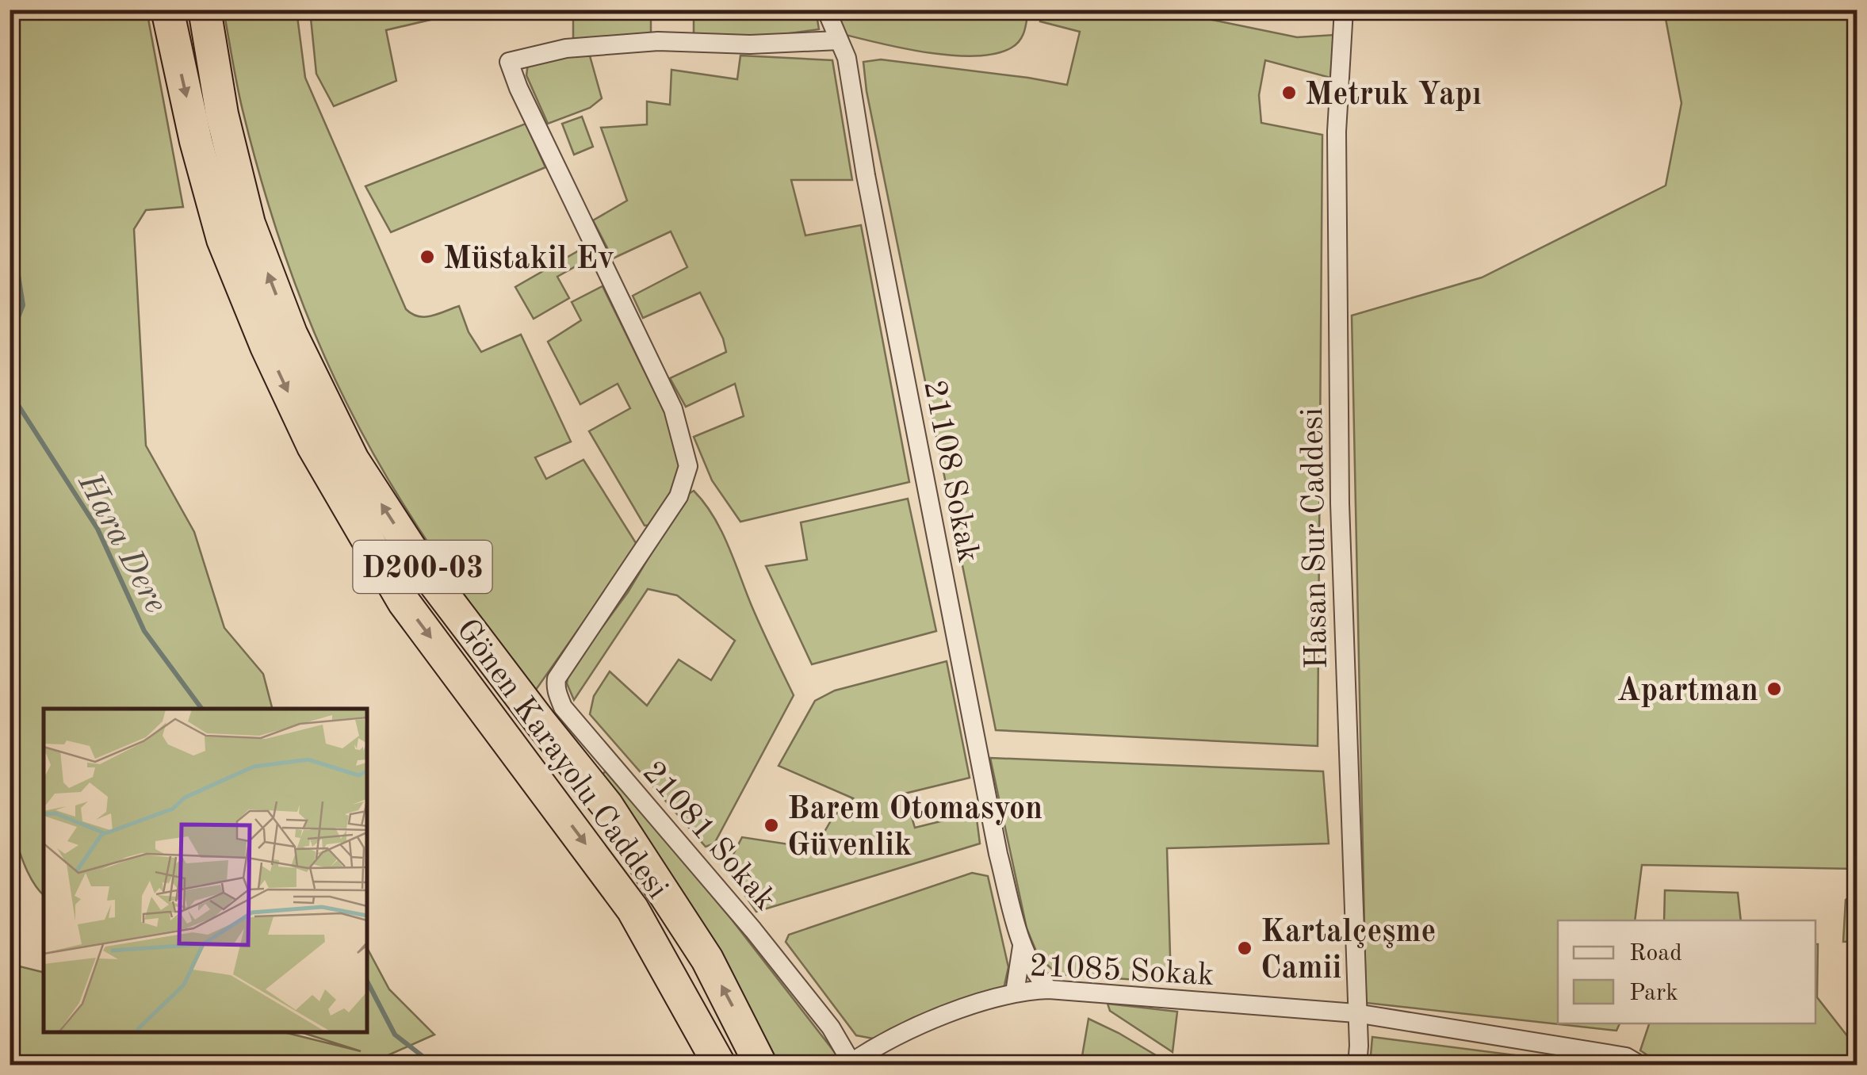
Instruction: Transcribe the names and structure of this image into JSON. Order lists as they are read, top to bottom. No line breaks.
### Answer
{"streets":{"highway":["D200-03","Gönen Karayolu Caddesi"],"street":["21108 Sokak","Hasan Sur Caddesi","21081 Sokak","21085 Sokak"]},"crossings":[["21108 Sokak","21081 Sokak"],["21108 Sokak","21085 Sokak"],["Hasan Sur Caddesi","21085 Sokak"],["21081 Sokak","21085 Sokak"]],"water":["Hara Dere"],"places":["Metruk Yapı","Müstakil Ev","Apartman","Barem Otomasyon Güvenlik","Kartalçeşme Camii"],"legend":["Road","Park"]}
